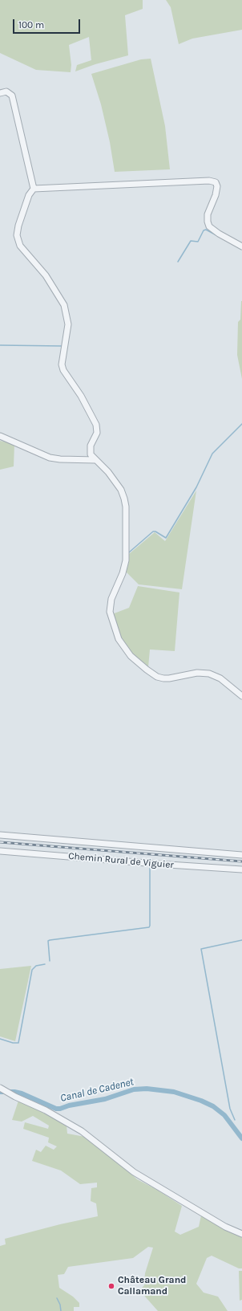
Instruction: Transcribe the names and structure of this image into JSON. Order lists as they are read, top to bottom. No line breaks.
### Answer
{"streets":{"street":["Chemin Rural de Viguier"]},"water":["Canal de Cadenet"],"places":["Château Grand Callamand"],"scale_bar":"100 m"}
